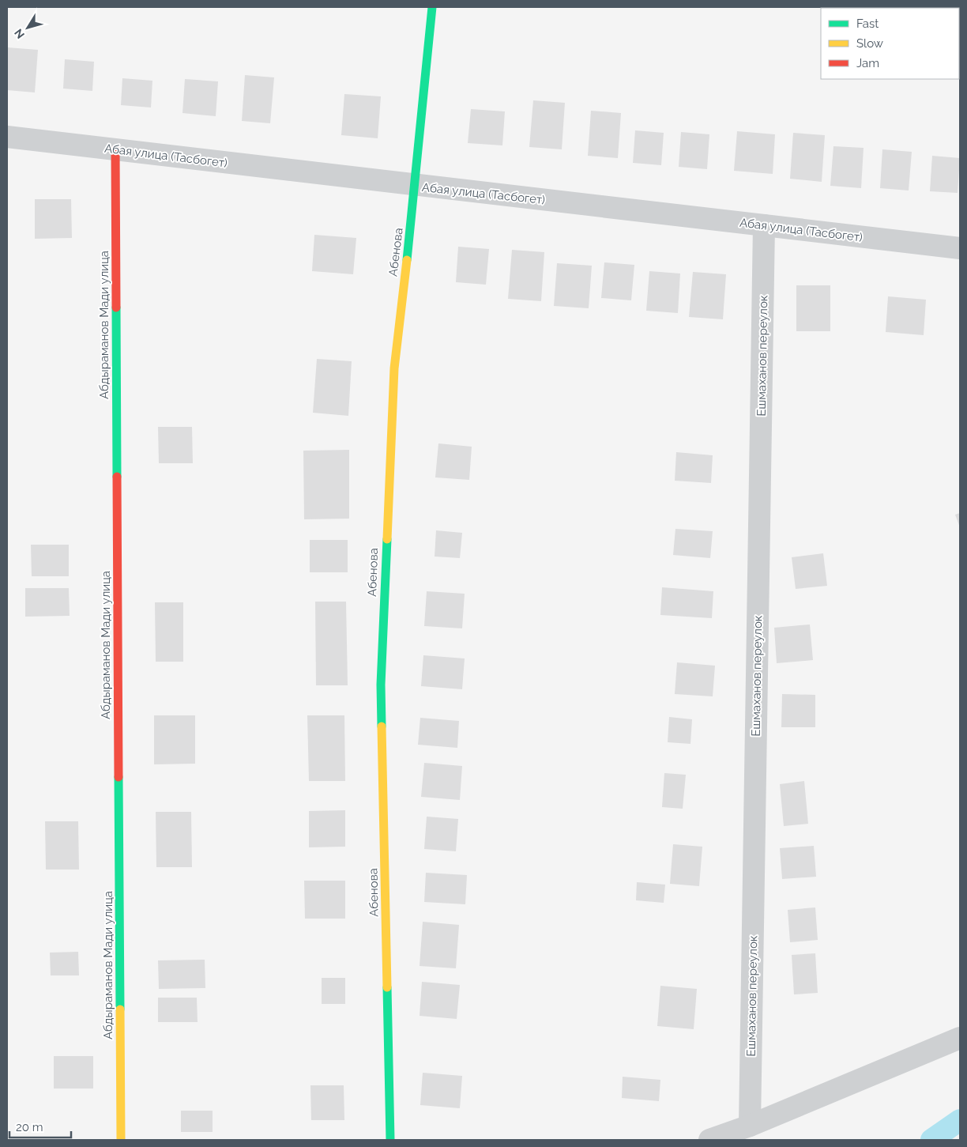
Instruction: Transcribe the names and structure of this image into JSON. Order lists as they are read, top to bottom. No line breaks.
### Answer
{"streets":{"street":["Абая улица (Тасбогет)","Абенова","Абдыраманов Мади улица","Ешмаханов переулок"]},"crossings":[["Абая улица (Тасбогет)","Абенова"],["Абая улица (Тасбогет)","Абдыраманов Мади улица"],["Абая улица (Тасбогет)","Ешмаханов переулок"]],"legend":["Fast","Slow","Jam"],"scale_bar":"20 m","north":"bottom left"}
